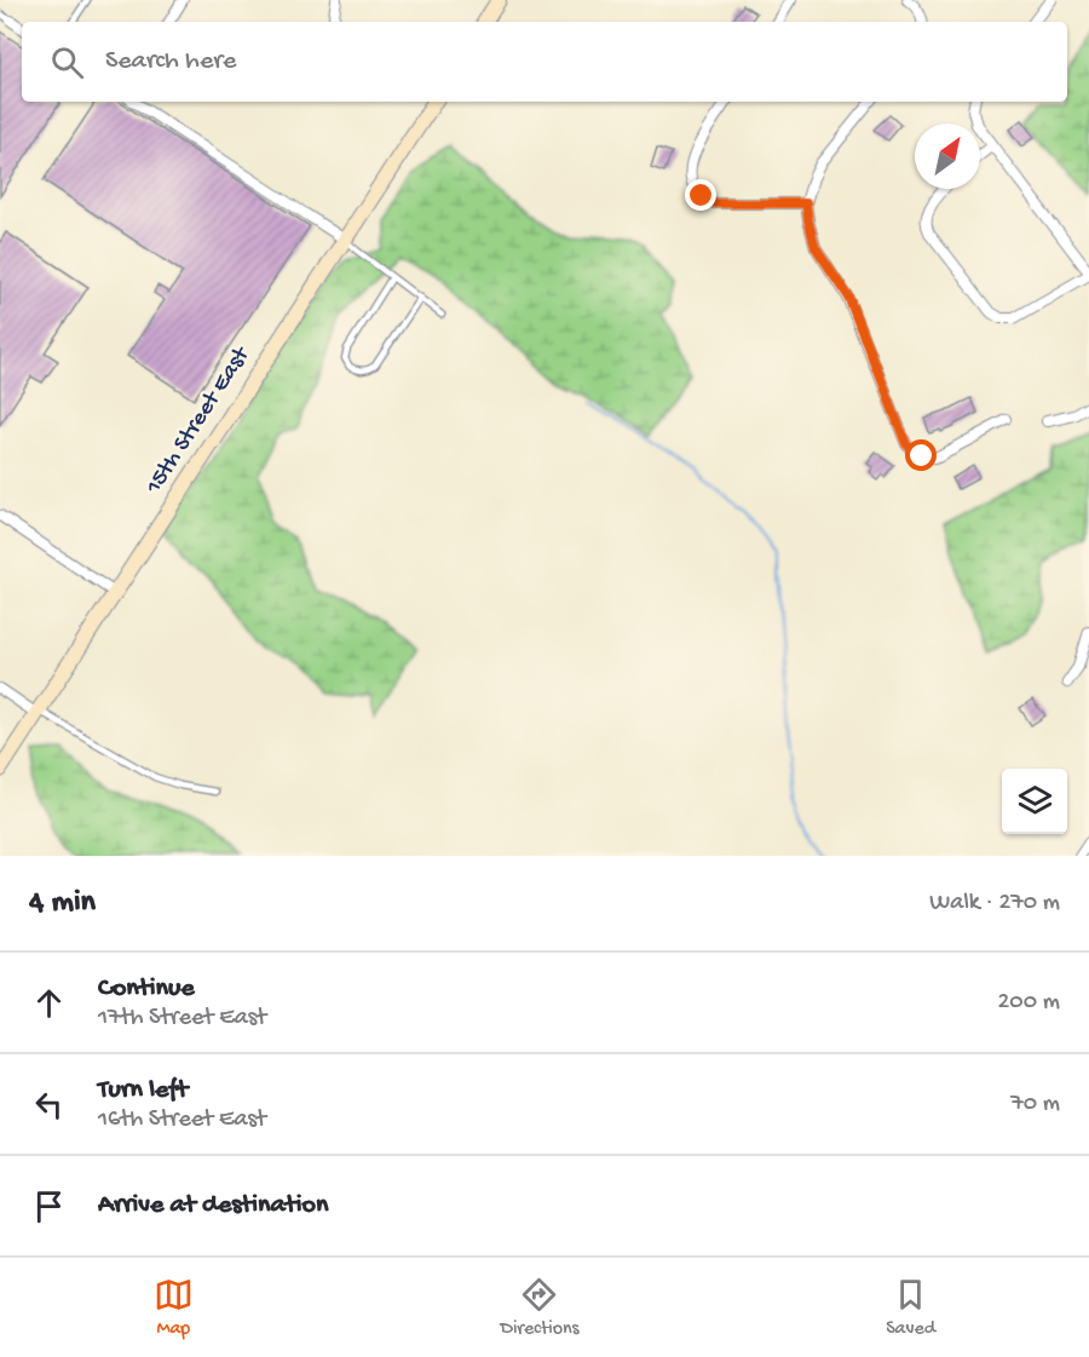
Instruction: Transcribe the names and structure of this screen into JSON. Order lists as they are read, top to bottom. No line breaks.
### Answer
{"streets":{"main road":["15th Street East"]},"north":"top right","page":{"search":"Search here","heading":["4 min","Walk · 270 m"],"list":[["Continue","17th Street East","200 m"],["Turn left","16th Street East","70 m"],"Arrive at destination"],"nav":["Map","Directions","Saved"]}}
